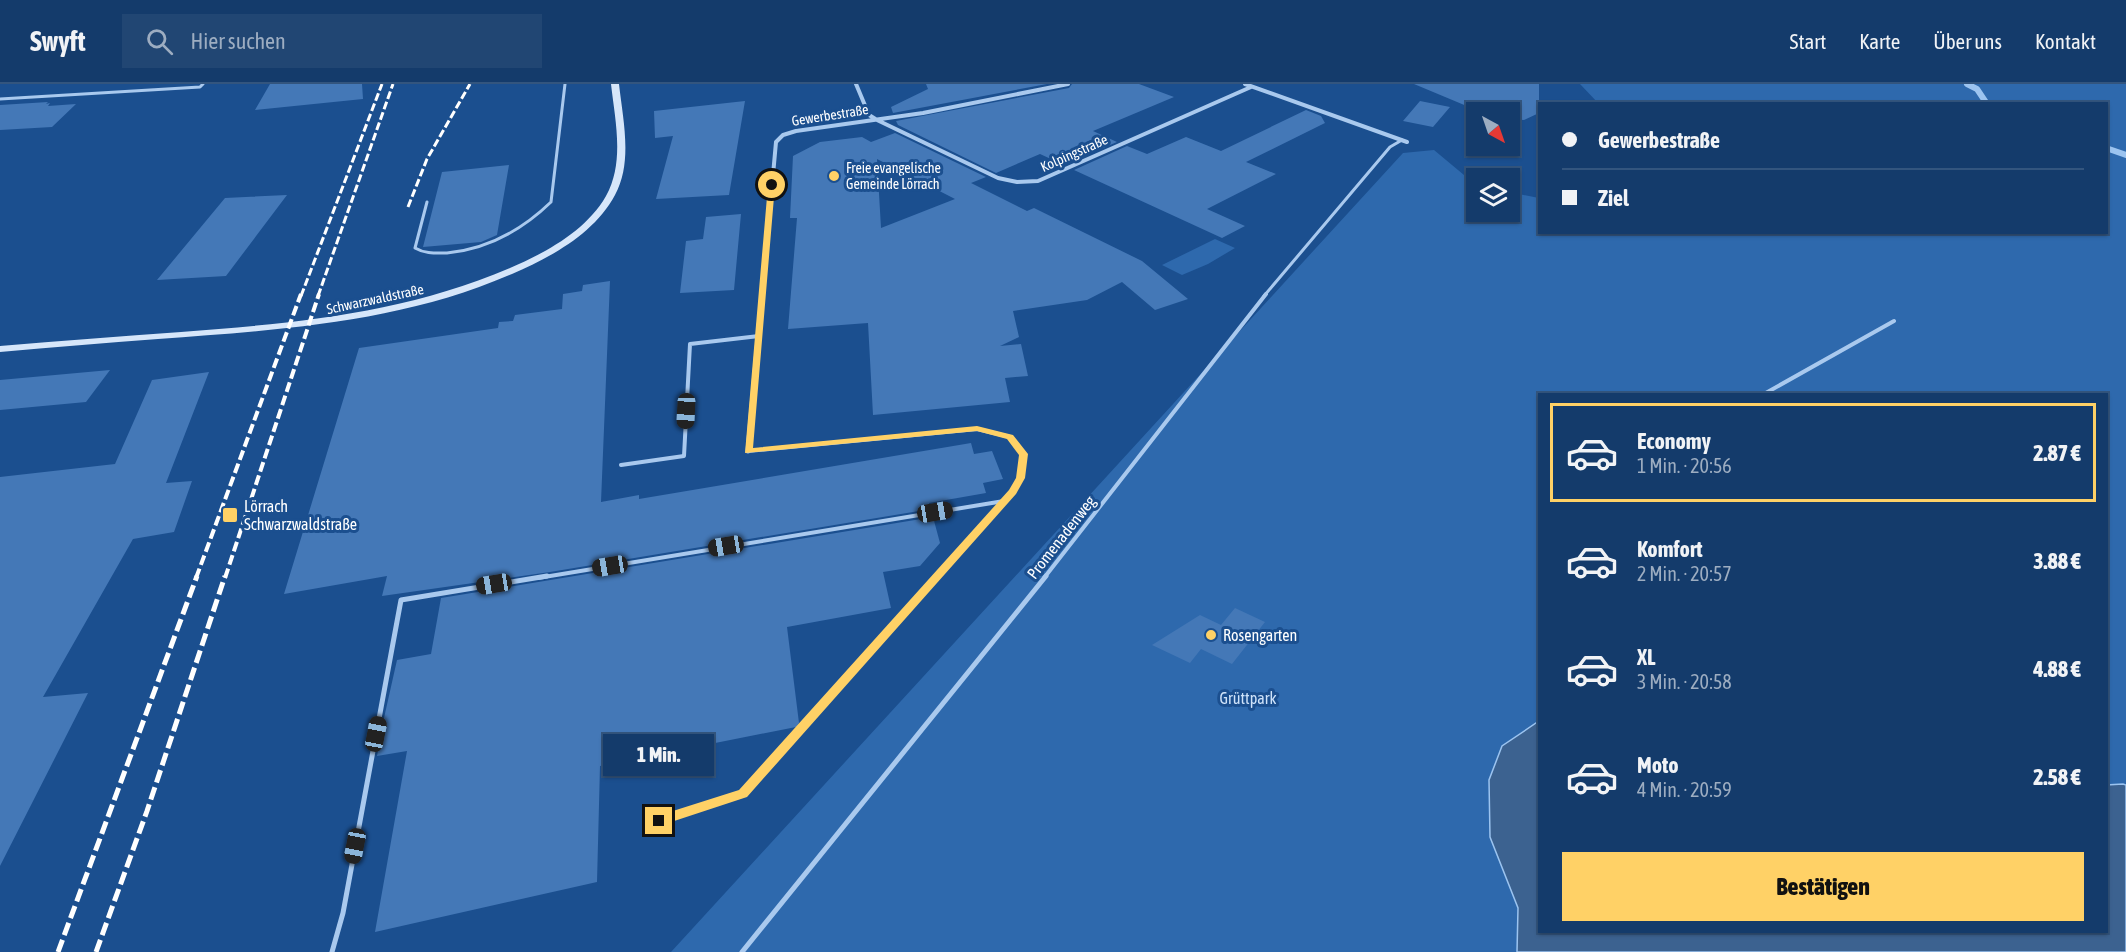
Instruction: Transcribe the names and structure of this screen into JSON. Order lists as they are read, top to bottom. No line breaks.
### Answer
{"streets":{"main road":["Schwarzwaldstraße"],"street":["Gewerbestraße","Kolpingstraße"],"lane":["Promenadenweg"]},"crossings":[["Gewerbestraße","Kolpingstraße"]],"parks":["Grüttpark"],"places":{"other":["Freie evangelische Gemeinde Lörrach","Rosengarten"],"transit":["Lörrach Schwarzwaldstraße"]},"north":"bottom right","page":{"header":"Swyft","search":"Hier suchen","nav":["Start","Karte","Über uns","Kontakt"],"banner":["Gewerbestraße","Ziel"],"list":[{"name":"Economy","note":"1 Min. · 20:56","value":"2.87 €"},{"name":"Komfort","note":"2 Min. · 20:57","value":"3.88 €"},{"name":"XL","note":"3 Min. · 20:58","value":"4.88 €"},{"name":"Moto","note":"4 Min. · 20:59","value":"2.58 €"}],"bubble":"1 Min.","buttons":"Bestätigen"}}
